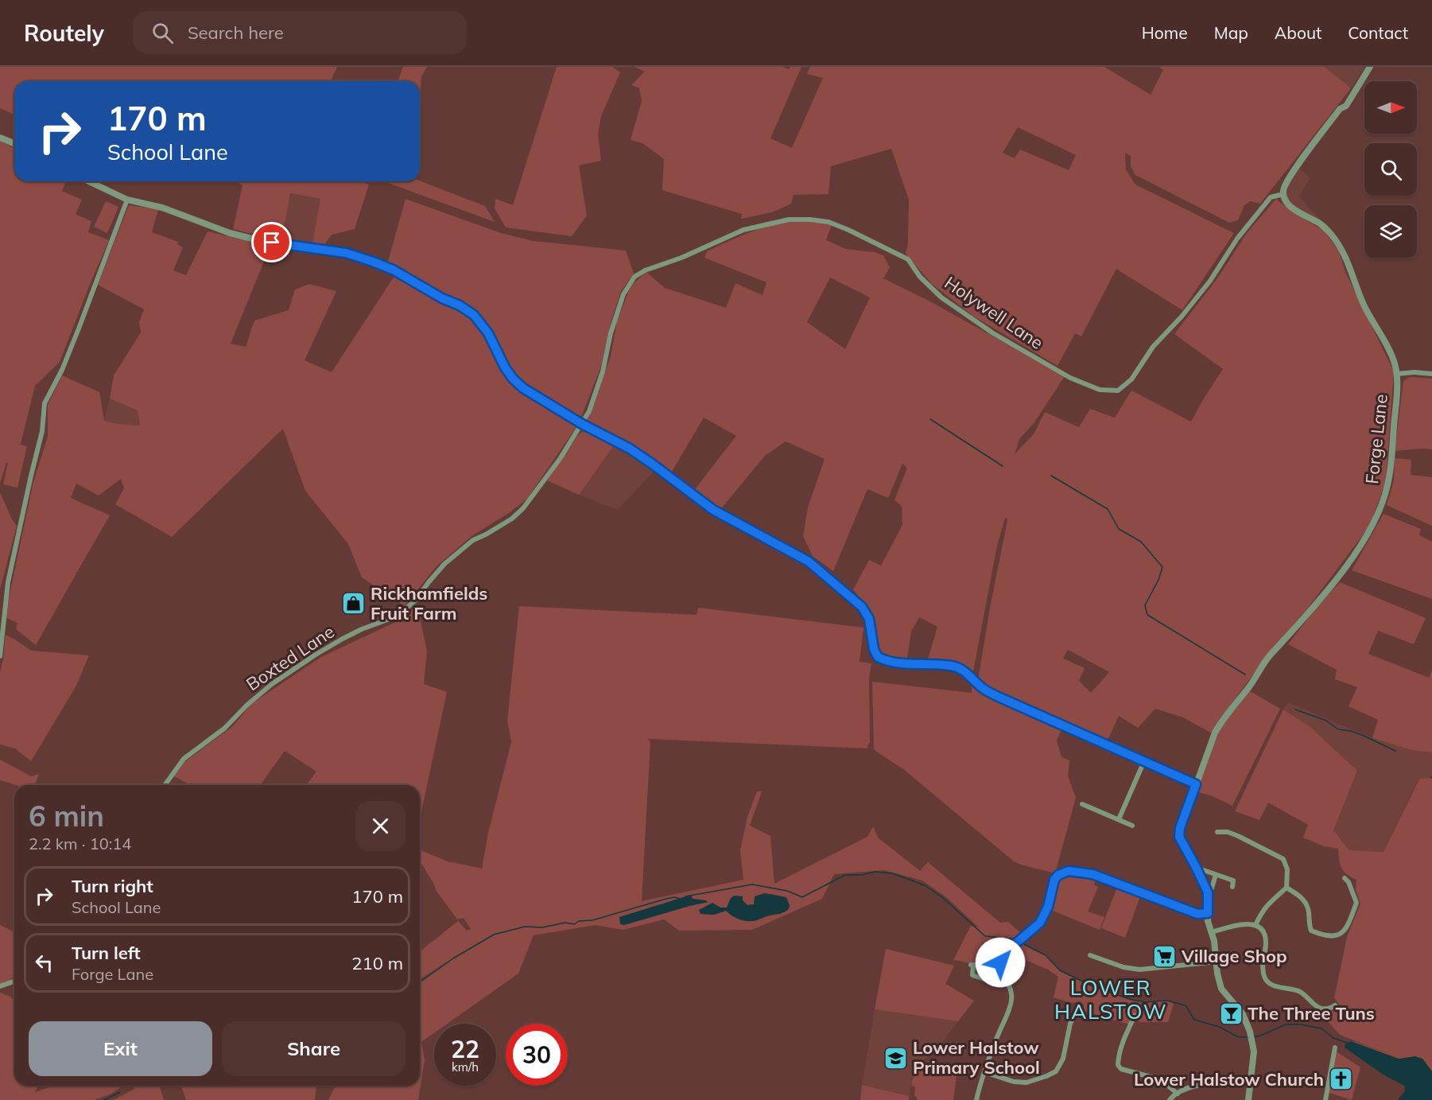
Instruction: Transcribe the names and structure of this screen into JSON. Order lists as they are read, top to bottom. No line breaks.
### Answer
{"streets":{"street":["Holywell Lane","Forge Lane","Boxted Lane"]},"crossings":[["Holywell Lane","Forge Lane"],["Holywell Lane","Boxted Lane"]],"districts":["LOWER HALSTOW"],"places":{"shop":["Rickhamfields Fruit Farm"],"supermarket":["Village Shop"],"bar":["The Three Tuns"],"school or university":["Lower Halstow Primary School"],"church":["Lower Halstow Church"]},"north":"right","page":{"header":"Routely","search":"Search here","nav":["Home","Map","About","Contact"],"turn":["170 m","School Lane"],"heading":["6 min","2.2 km · 10:14"],"list":[{"name":"Turn right","note":"School Lane","value":"170 m"},{"name":"Turn left","note":"Forge Lane","value":"210 m"}],"buttons":["Exit","Share"],"speed":"22 km/h","limit":"30"}}
